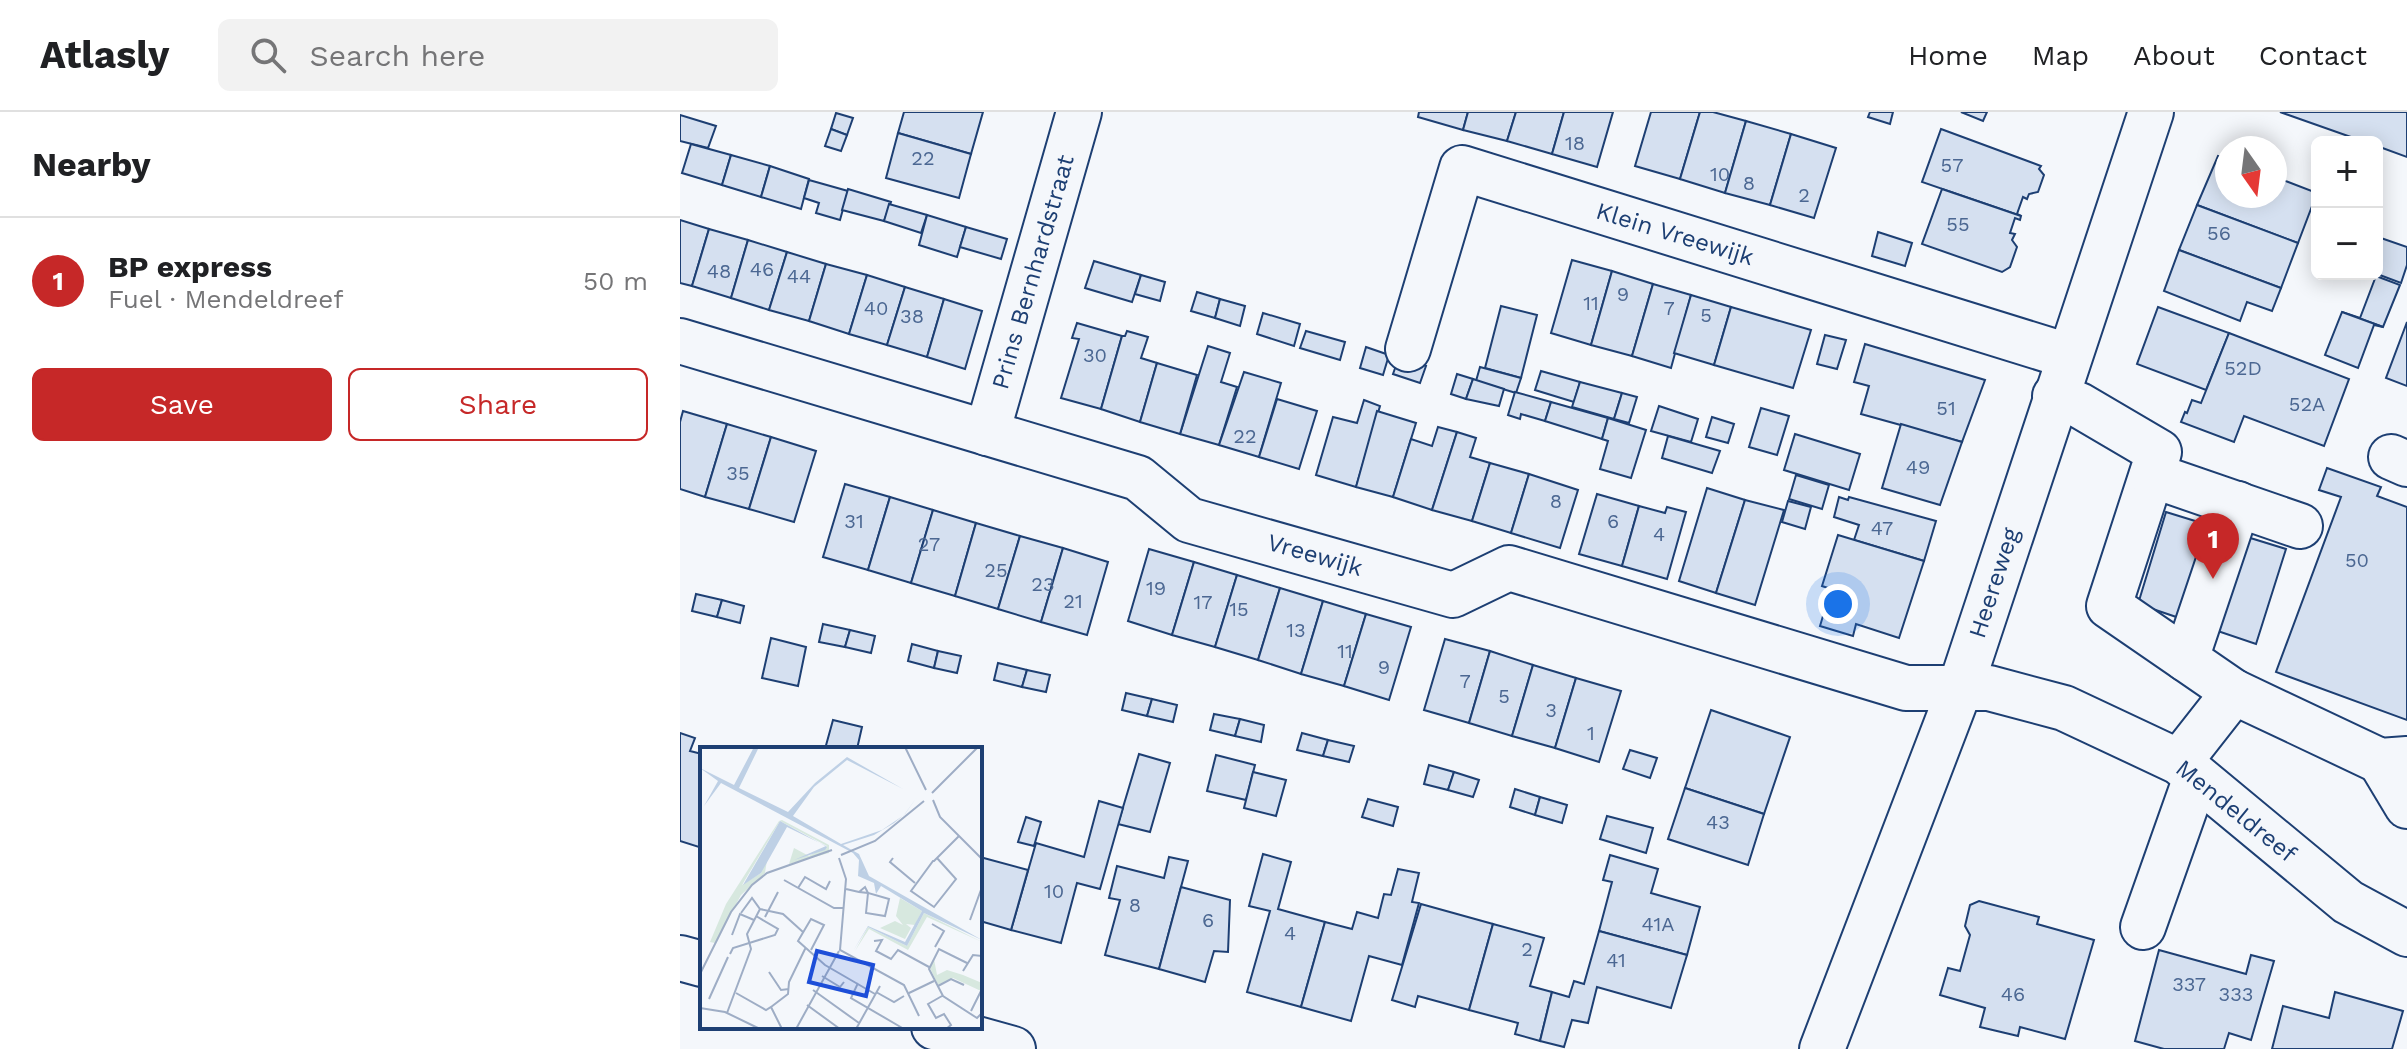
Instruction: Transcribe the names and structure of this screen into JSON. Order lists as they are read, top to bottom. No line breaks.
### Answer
{"streets":{"street":["Klein Vreewijk","Prins Bernhardstraat","Vreewijk","Heereweg","Mendeldreef"]},"crossings":[["Klein Vreewijk","Heereweg"],["Prins Bernhardstraat","Vreewijk"],["Vreewijk","Heereweg"],["Vreewijk","Mendeldreef"],["Heereweg","Mendeldreef"]],"house_numbers":["18","22","57","10","8","2","55","56","46","48","44","9","11","40","7","5","38","30","52D","52A","51","22","49","35","8","31","6","47","4","27","50","25","23","19","21","17","15","13","11","9","7","5","3","1","43","10","8","6","41A","4","2","41","337","46","333"],"north":"bottom","page":{"header":"Atlasly","search":"Search here","nav":["Home","Map","About","Contact"],"heading":"Nearby","map_buttons":["+","−"],"list":[{"mark":"1","name":"BP express","note":"Fuel · Mendeldreef","value":"50 m"}],"buttons":["Save","Share"],"pins":"1"}}
